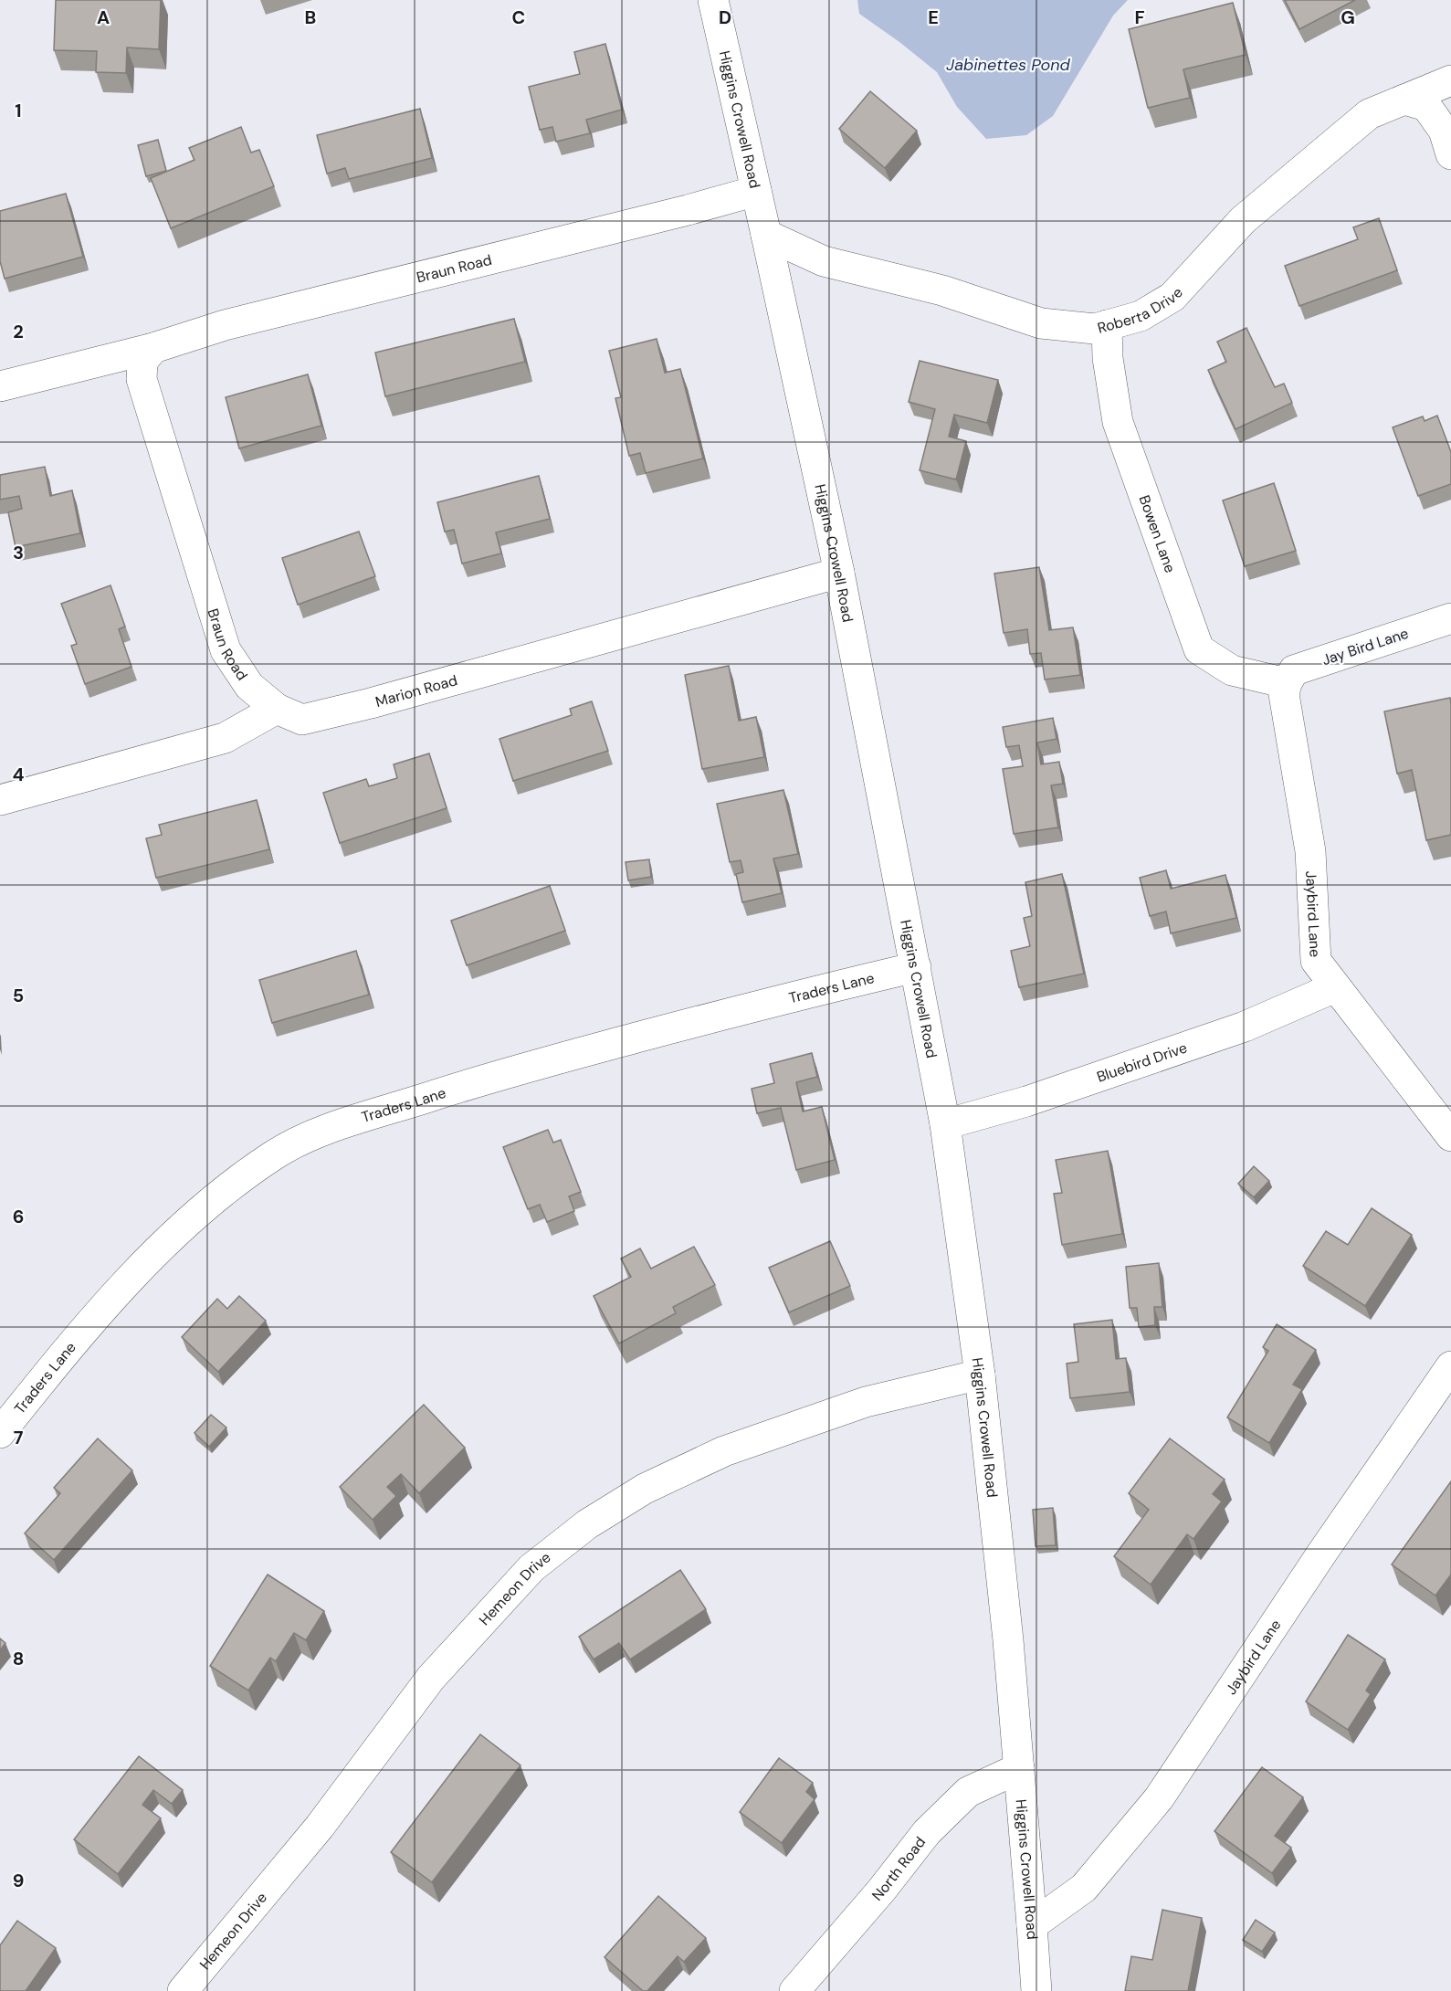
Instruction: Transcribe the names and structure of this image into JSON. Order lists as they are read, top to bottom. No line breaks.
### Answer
{"streets":{"street":["Higgins Crowell Road","Braun Road","Roberta Drive","Bowen Lane","Jay Bird Lane","Marion Road","Jaybird Lane","Traders Lane","Bluebird Drive","Hemeon Drive","North Road"]},"crossings":[["Higgins Crowell Road","Braun Road"],["Higgins Crowell Road","Roberta Drive"],["Higgins Crowell Road","Marion Road"],["Higgins Crowell Road","Jaybird Lane"],["Higgins Crowell Road","Traders Lane"],["Higgins Crowell Road","Bluebird Drive"],["Higgins Crowell Road","Hemeon Drive"],["Higgins Crowell Road","North Road"],["Braun Road","Marion Road"],["Roberta Drive","Bowen Lane"],["Bowen Lane","Jay Bird Lane"],["Bowen Lane","Jaybird Lane"],["Jay Bird Lane","Jaybird Lane"],["Jaybird Lane","Bluebird Drive"]],"water":["Jabinettes Pond"],"grid":{"columns":["A","B","C","D","E","F","G"],"rows":["1","2","3","4","5","6","7","8","9"]}}
